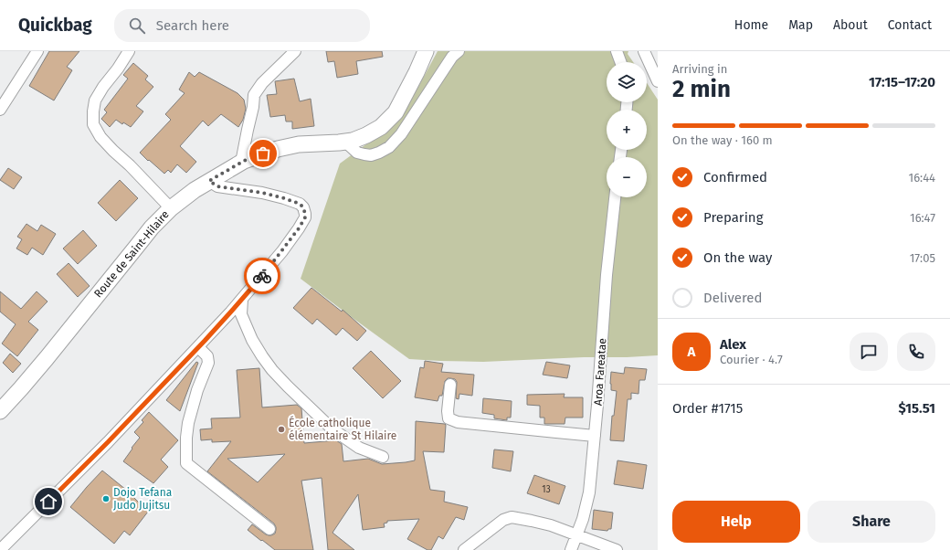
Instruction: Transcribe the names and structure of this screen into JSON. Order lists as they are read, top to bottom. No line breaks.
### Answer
{"streets":{"main road":["Route de Saint-Hilaire"],"street":["Aroa Fareatae"]},"places":["École catholique élémentaire St Hilaire","Dojo Tefana Judo Jujitsu"],"house_numbers":["13"],"page":{"header":"Quickbag","search":"Search here","nav":["Home","Map","About","Contact"],"heading":["2 min","Arriving in","17:15–17:20"],"panel":["Alex","Courier · 4.7","Order #1715","$15.51"],"map_buttons":["+","−"],"bar":"On the way · 160 m","list":[["Confirmed","16:44"],["Preparing","16:47"],["On the way","17:05"],"Delivered"],"round":"A","buttons":["Help","Share"]}}
